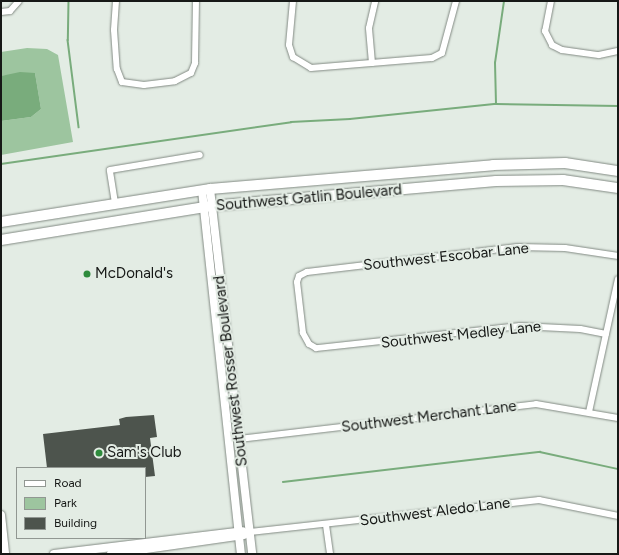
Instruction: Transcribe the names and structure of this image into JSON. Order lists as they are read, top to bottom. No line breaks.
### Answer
{"streets":{"main road":["Southwest Gatlin Boulevard"],"street":["Southwest Escobar Lane","Southwest Medley Lane","Southwest Rosser Boulevard","Southwest Merchant Lane","Southwest Aledo Lane"]},"crossings":[["Southwest Gatlin Boulevard","Southwest Rosser Boulevard"],["Southwest Escobar Lane","Southwest Medley Lane"],["Southwest Rosser Boulevard","Southwest Merchant Lane"],["Southwest Rosser Boulevard","Southwest Aledo Lane"]],"places":["McDonald's","Sam's Club"],"legend":["Road","Park","Building"]}
